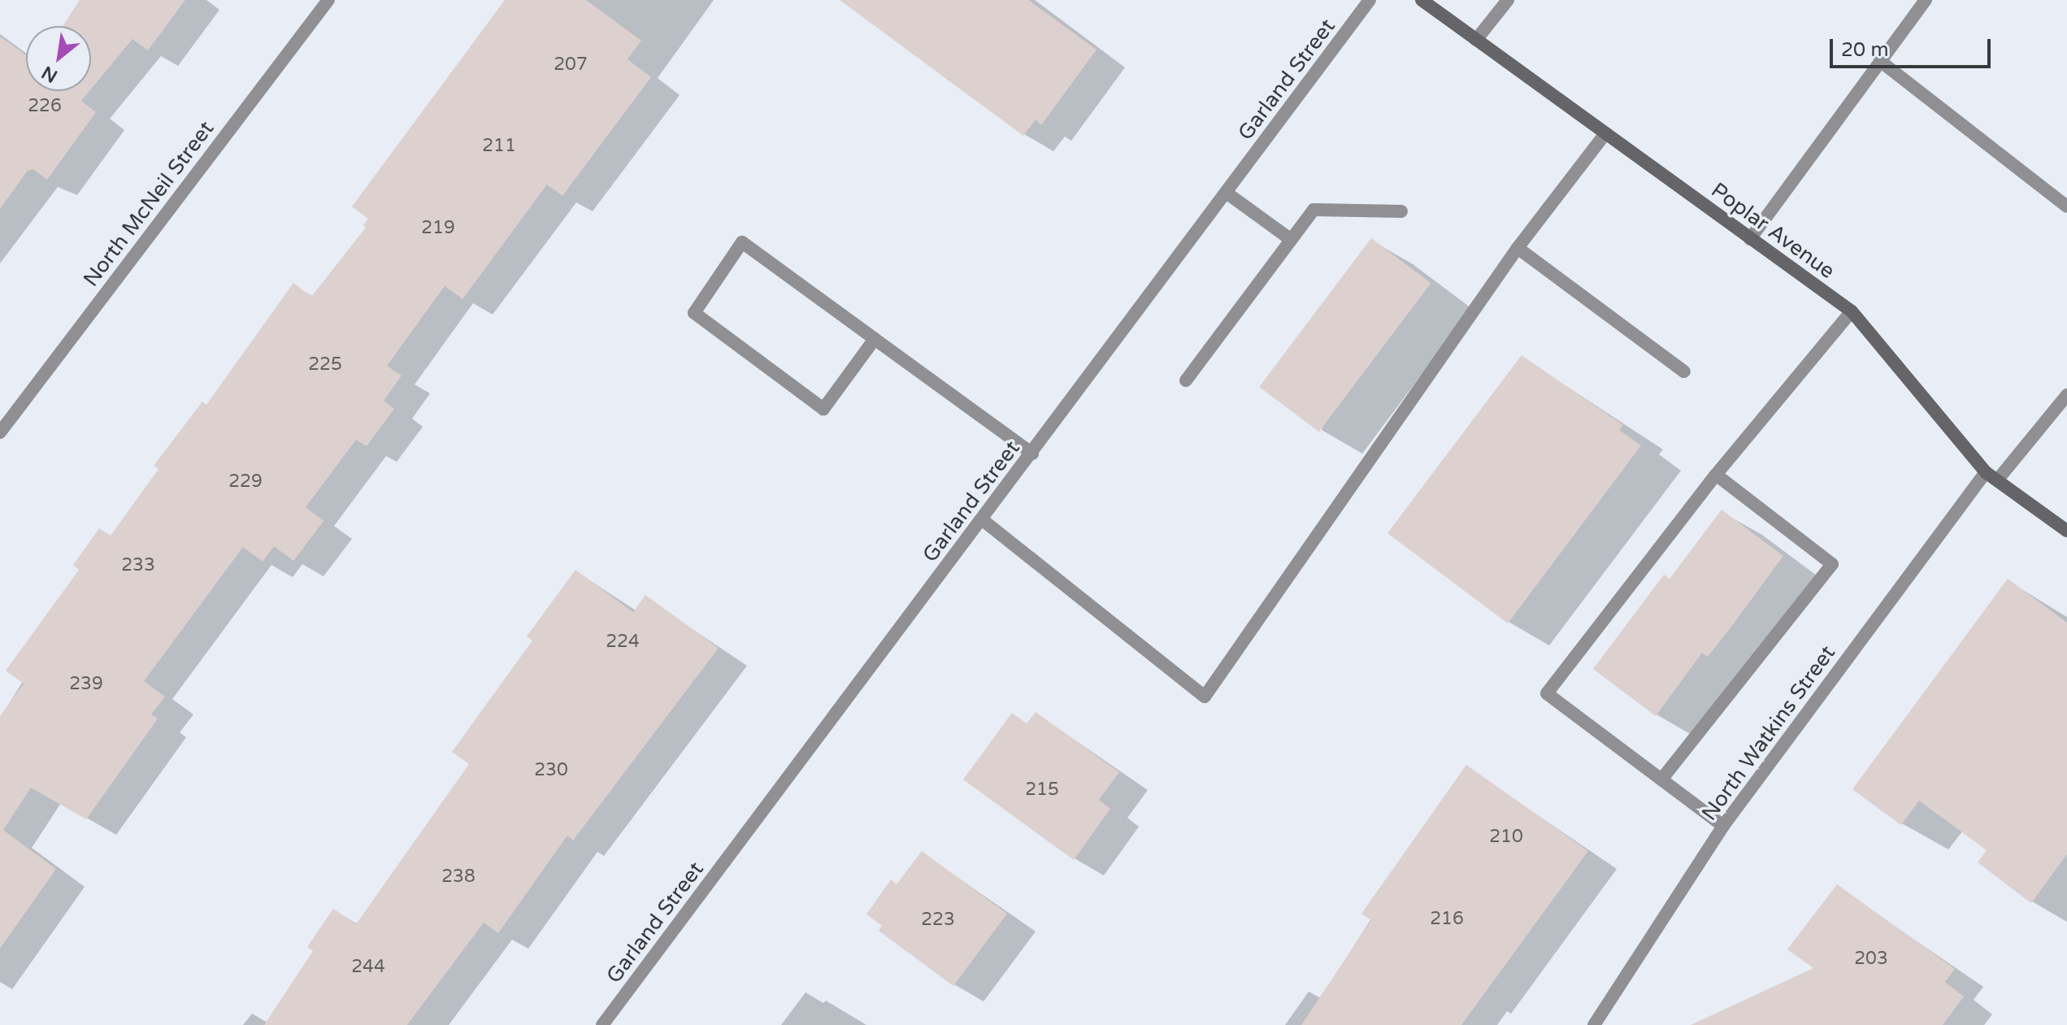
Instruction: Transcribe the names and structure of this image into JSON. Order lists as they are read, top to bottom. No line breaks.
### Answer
{"streets":{"main road":["Poplar Avenue"],"street":["Garland Street","North McNeil Street","North Watkins Street"]},"crossings":[["Poplar Avenue","North Watkins Street"]],"house_numbers":["207","226","211","219","225","229","233","224","239","230","215","210","238","216","223","203","244"],"scale_bar":"20 m","north":"bottom left"}
